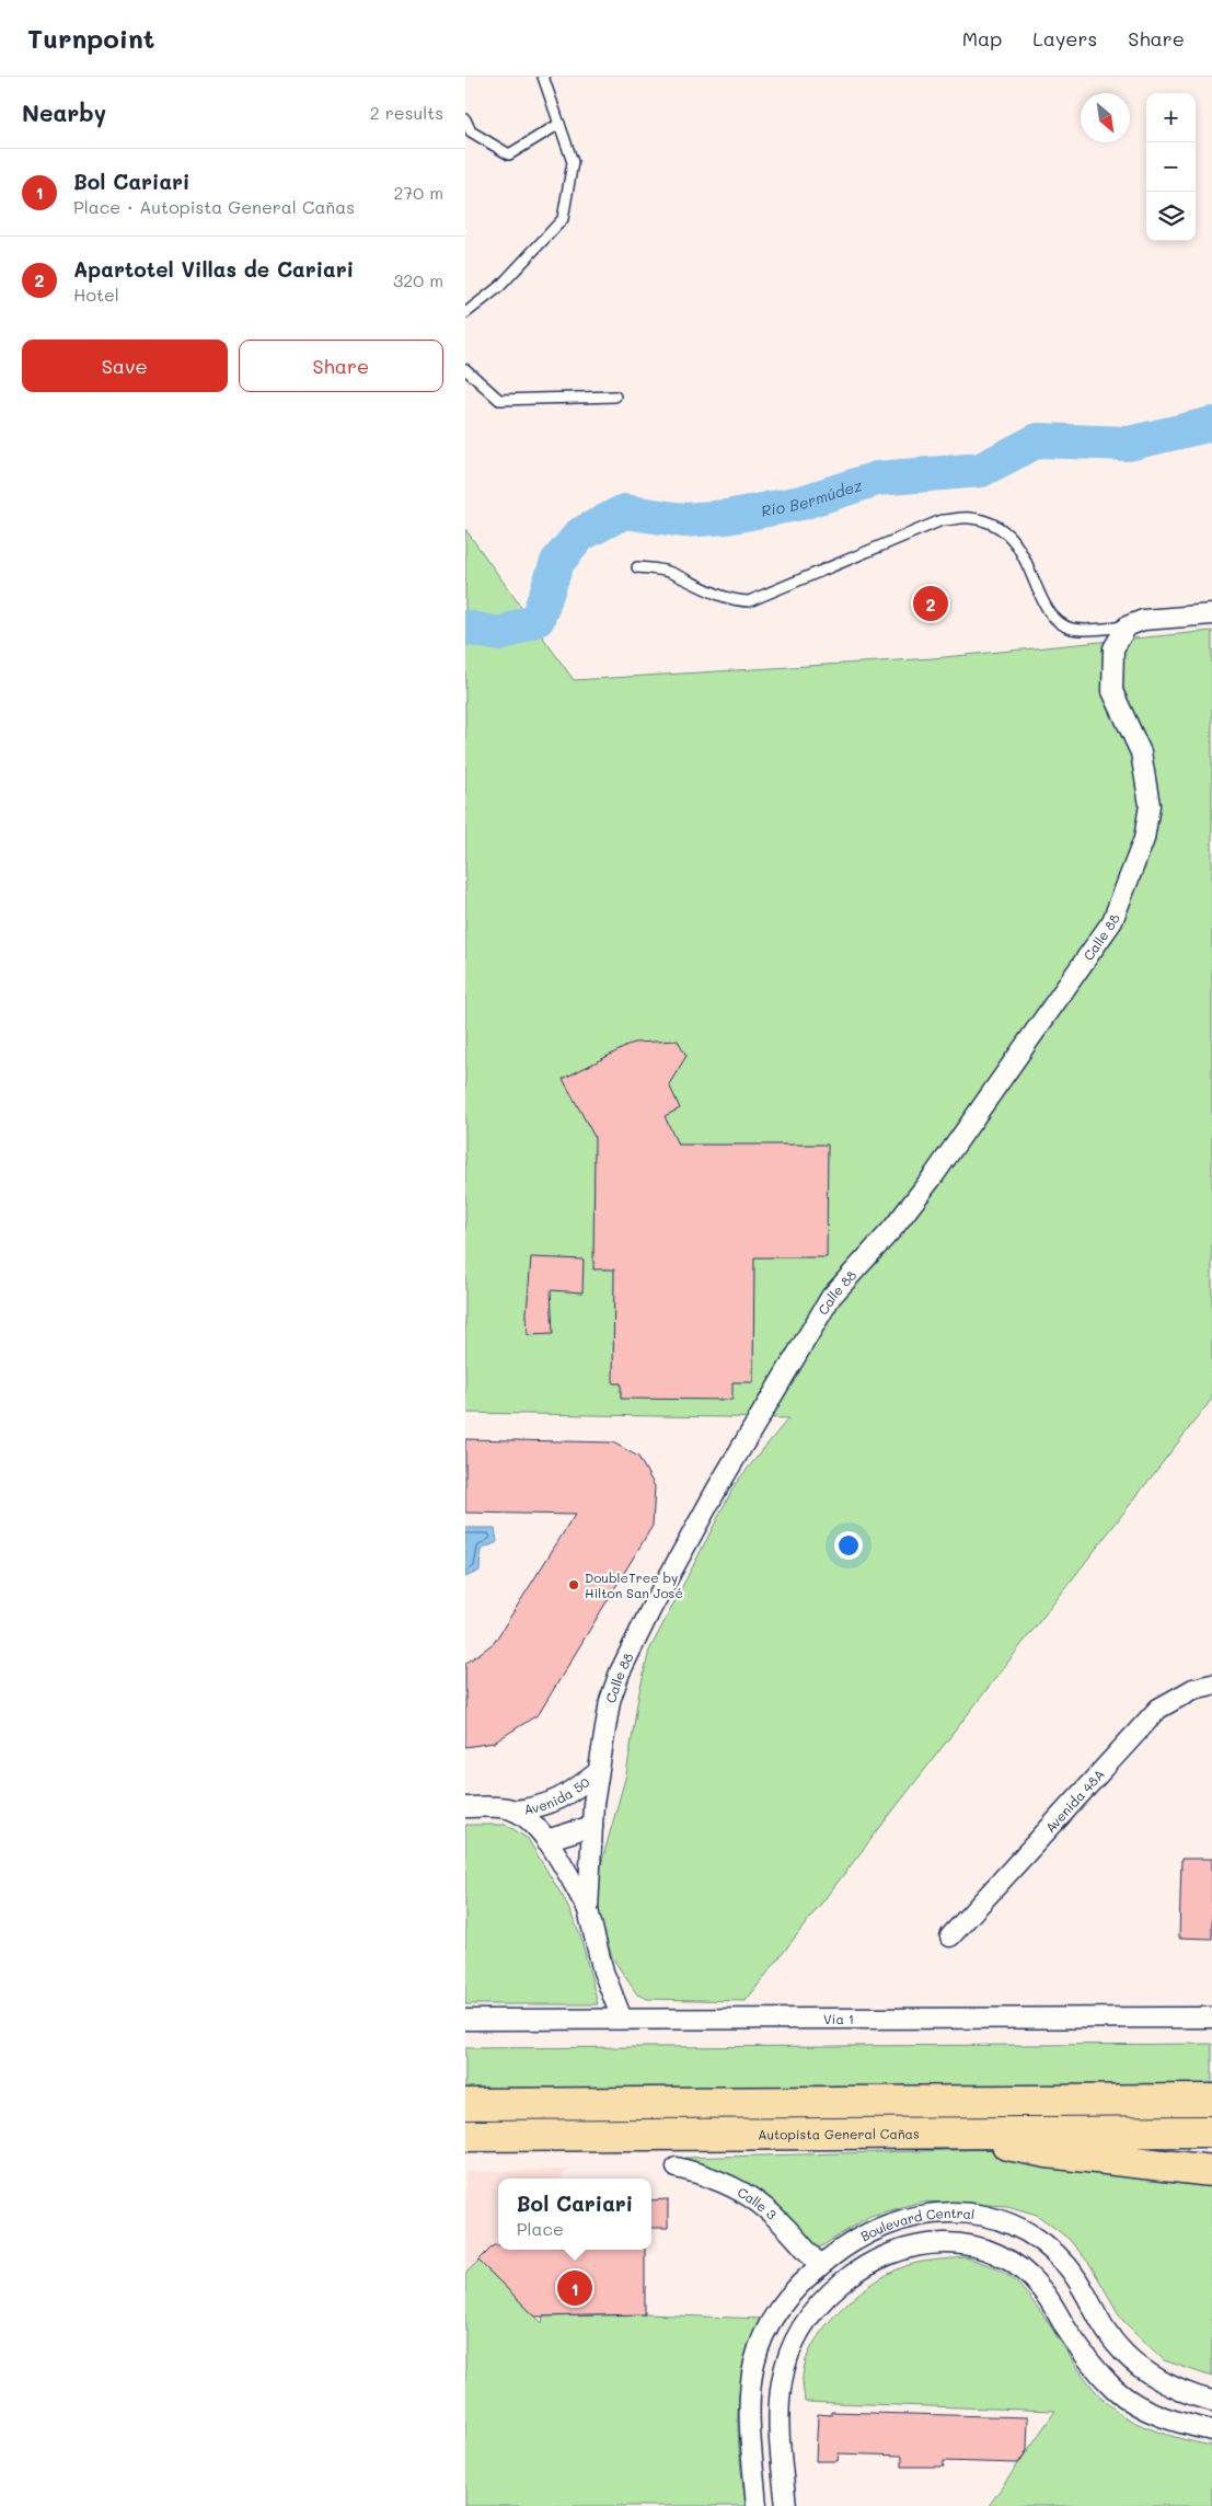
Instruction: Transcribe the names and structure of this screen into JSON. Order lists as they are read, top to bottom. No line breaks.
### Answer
{"streets":{"highway":["Autopista General Cañas"],"street":["Calle 88","Avenida 50","Avenida 48A","Vía 1","Calle 3","Boulevard Central"]},"crossings":[["Calle 88","Avenida 50"],["Calle 88","Vía 1"],["Calle 3","Boulevard Central"]],"water":["Río Bermúdez"],"places":["DoubleTree by Hilton San José"],"north":"bottom right","page":{"header":"Turnpoint","nav":["Map","Layers","Share"],"heading":["Nearby","2 results"],"map_buttons":["+","−"],"list":[{"mark":"1","name":"Bol Cariari","note":"Place · Autopista General Cañas","value":"270 m"},{"mark":"2","name":"Apartotel Villas de Cariari","note":"Hotel","value":"320 m"}],"buttons":["Save","Share"],"pins":["2","1"],"popup":["Bol Cariari","Place"]}}
